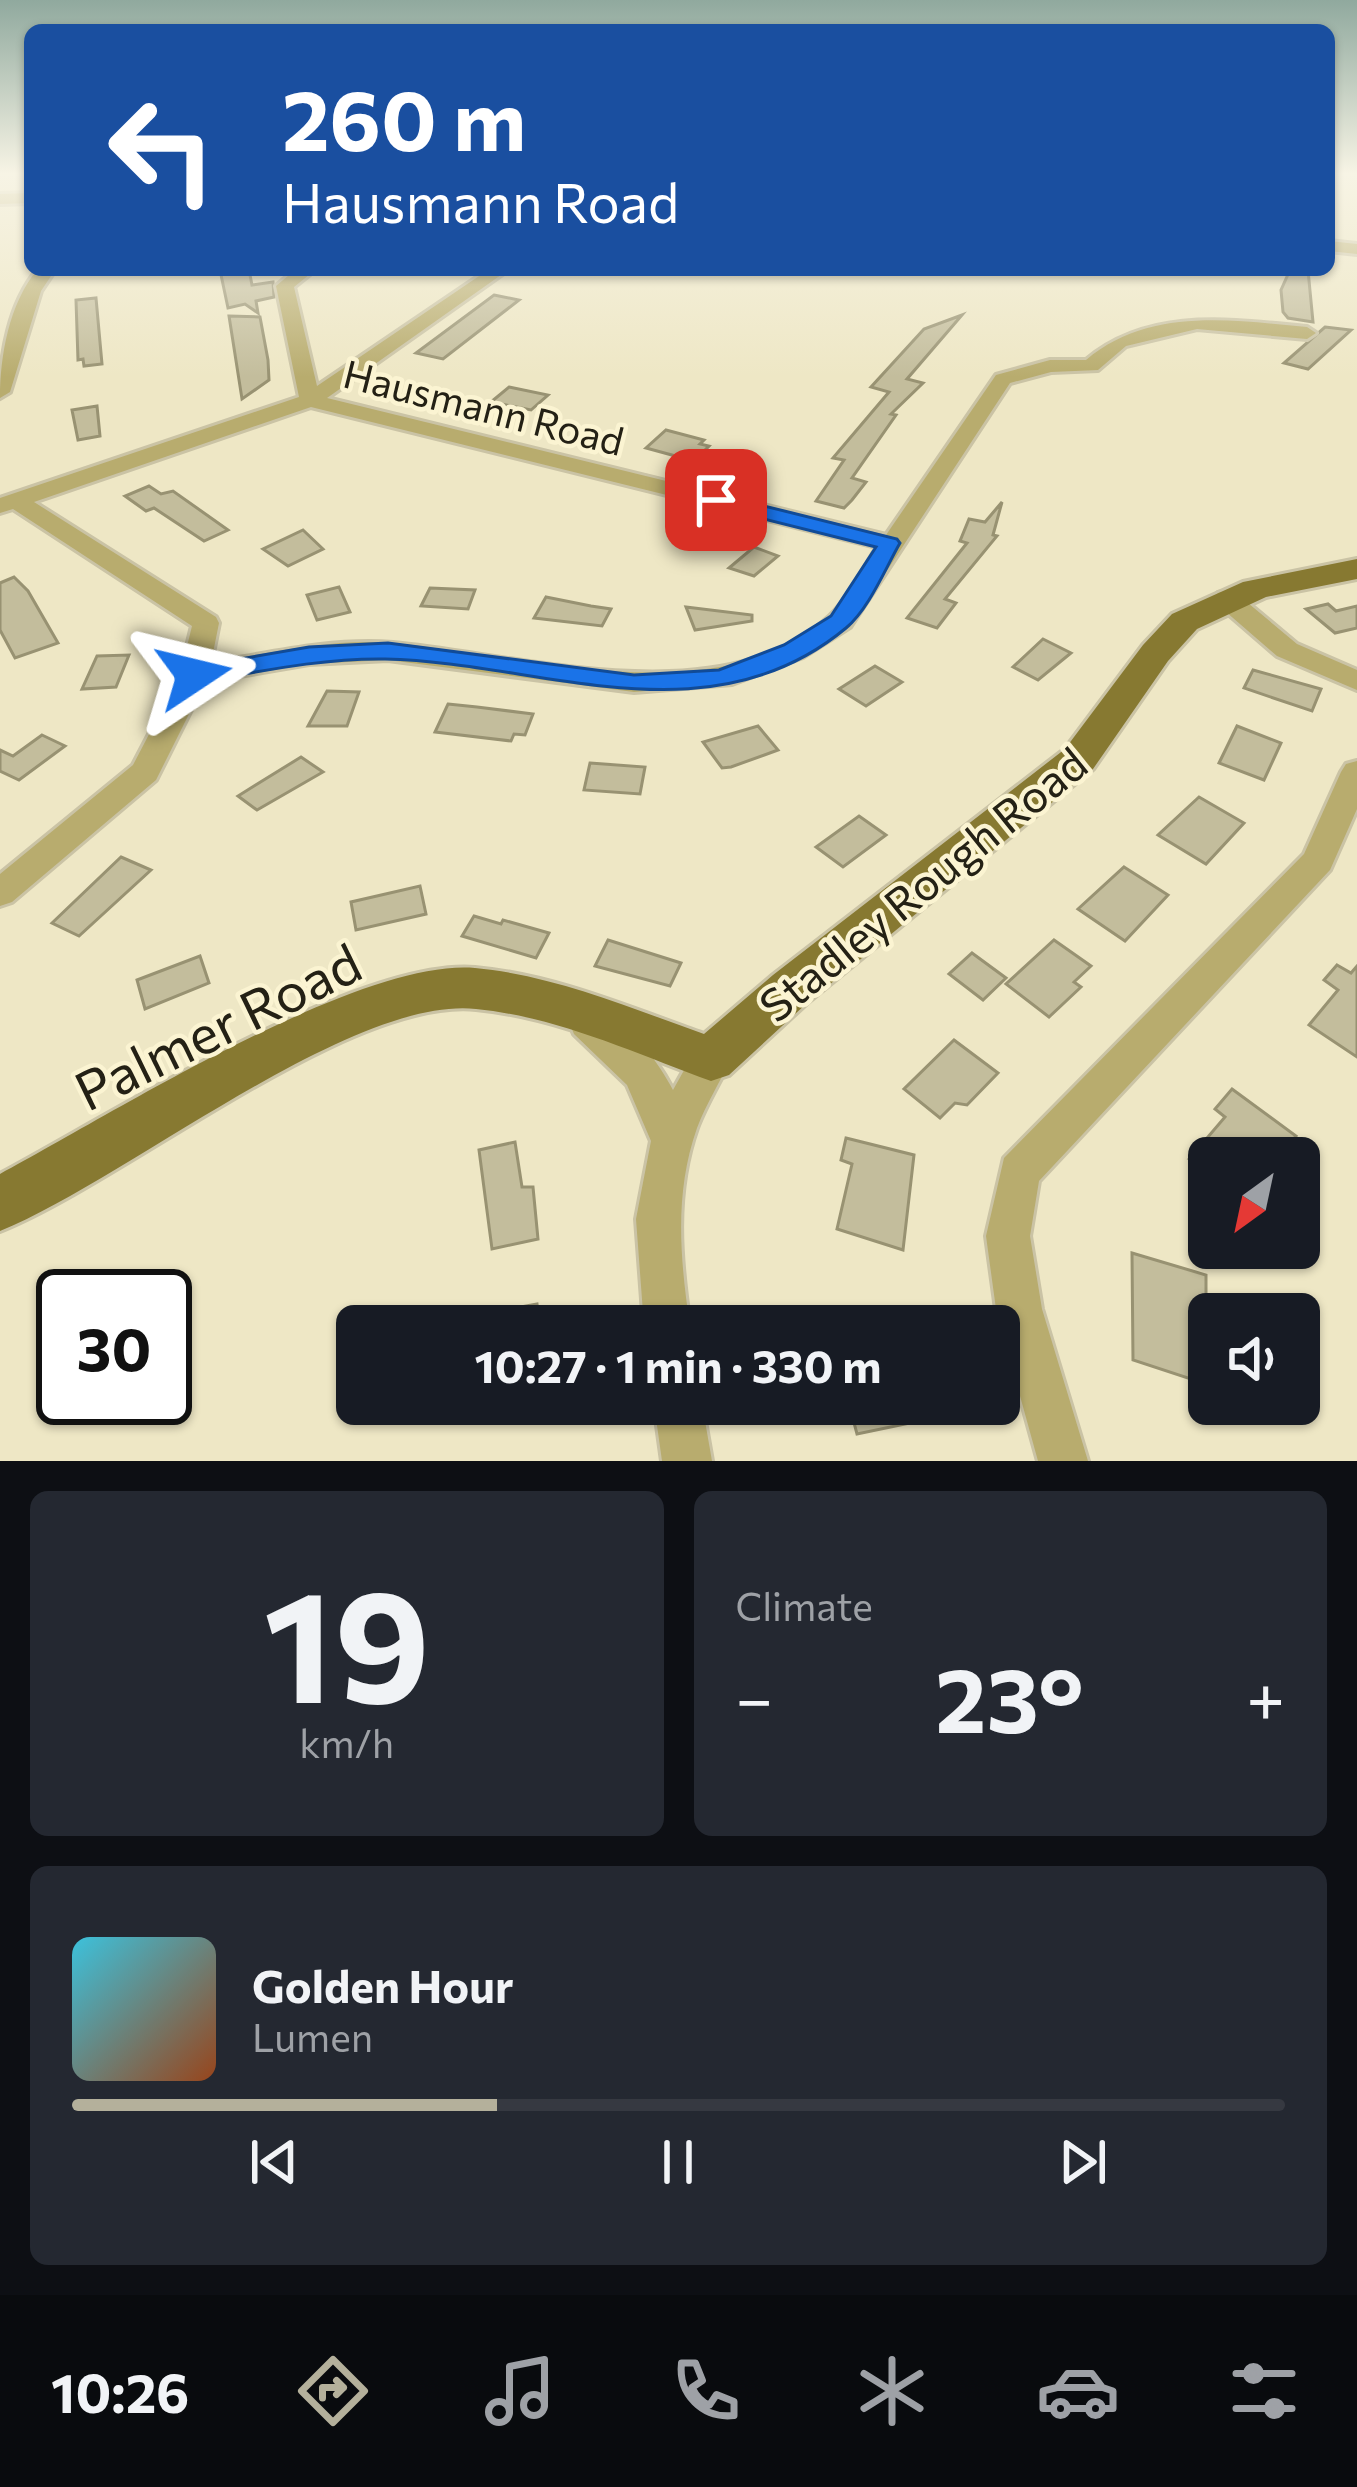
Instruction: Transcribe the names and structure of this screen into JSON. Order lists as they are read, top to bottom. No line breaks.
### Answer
{"streets":{"main road":["Stadley Rough Road","Palmer Road"],"street":["Hausmann Road"]},"crossings":[["Stadley Rough Road","Palmer Road"]],"north":"bottom left","page":{"turn":["260 m","Hausmann Road"],"limit":"30","trip":"10:27 · 1 min · 330 m","tile":[["19","km/h"],"Climate"],"heat":["−","23°","+"],"song":["Golden Hour","Lumen"],"tabs":"10:26"}}
